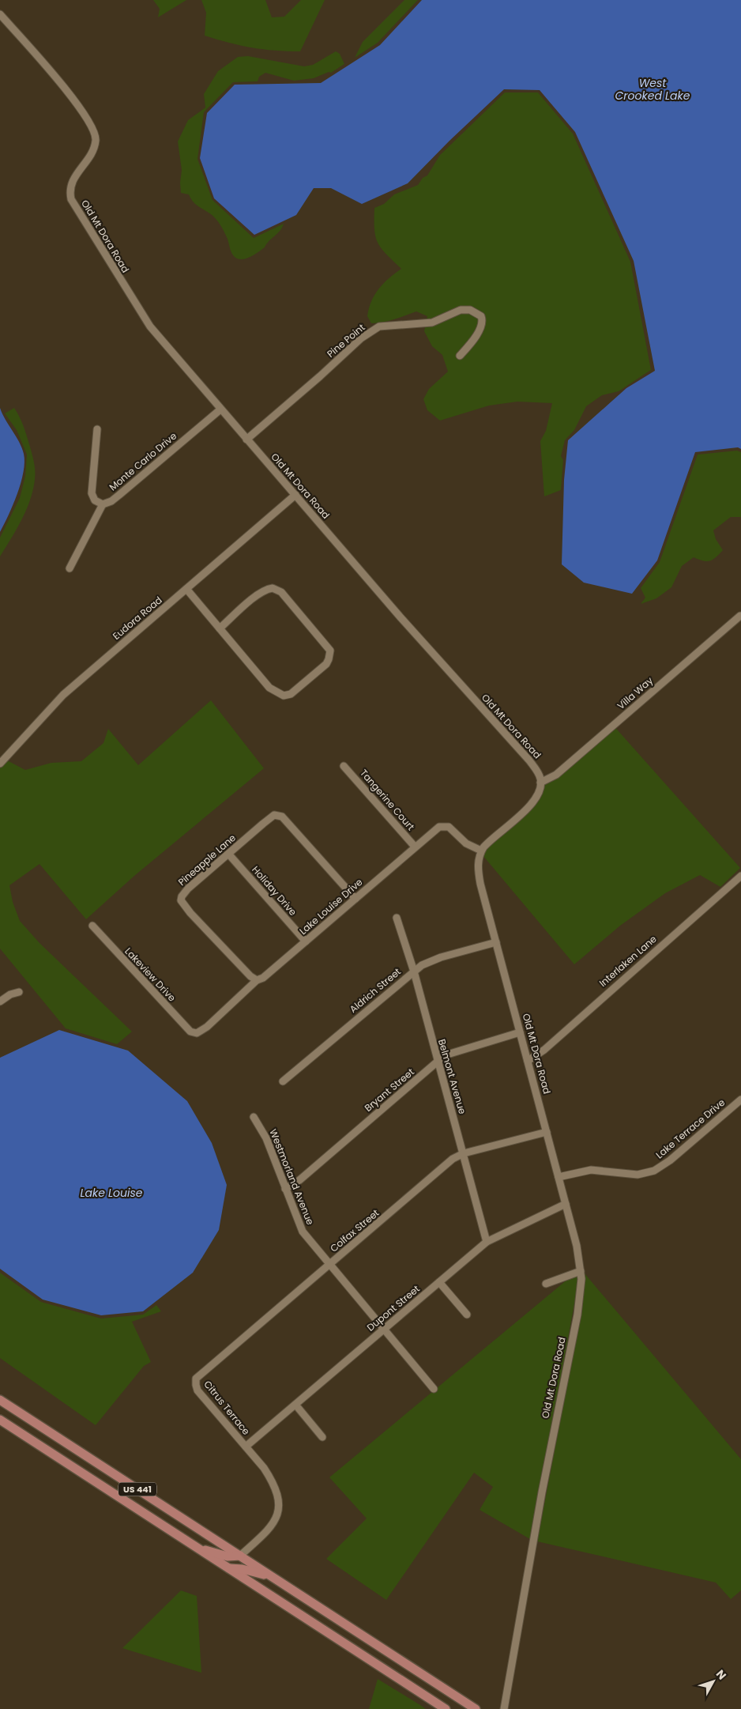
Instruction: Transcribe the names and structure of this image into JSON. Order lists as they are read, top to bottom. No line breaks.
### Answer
{"streets":{"main road":["US 441"],"street":["Old Mt Dora Road","Pine Point","Monte Carlo Drive","Eudora Road","Villa Way","Tangerine Court","Pineapple Lane","Holiday Drive","Lake Louise Drive","Interlaken Lane","Lakeview Drive","Aldrich Street","Belmont Avenue","Bryant Street","Lake Terrace Drive","Westmorland Avenue","Colfax Street","Dupont Street","Citrus Terrace"]},"crossings":[["Old Mt Dora Road","Pine Point"],["Old Mt Dora Road","Monte Carlo Drive"],["Old Mt Dora Road","Eudora Road"],["Old Mt Dora Road","Villa Way"],["Old Mt Dora Road","Lake Louise Drive"],["Old Mt Dora Road","Interlaken Lane"],["Old Mt Dora Road","Aldrich Street"],["Old Mt Dora Road","Bryant Street"],["Old Mt Dora Road","Lake Terrace Drive"],["Old Mt Dora Road","Colfax Street"],["Old Mt Dora Road","Dupont Street"],["Tangerine Court","Lake Louise Drive"],["Pineapple Lane","Holiday Drive"],["Pineapple Lane","Lake Louise Drive"],["Holiday Drive","Lake Louise Drive"],["Lake Louise Drive","Lakeview Drive"],["Aldrich Street","Belmont Avenue"],["Belmont Avenue","Bryant Street"],["Belmont Avenue","Colfax Street"],["Belmont Avenue","Dupont Street"],["Bryant Street","Westmorland Avenue"],["Westmorland Avenue","Colfax Street"],["Westmorland Avenue","Dupont Street"],["Colfax Street","Citrus Terrace"],["Dupont Street","Citrus Terrace"],["Citrus Terrace","US 441"]],"water":["West Crooked Lake","Lake Louise"],"north":"top right"}
